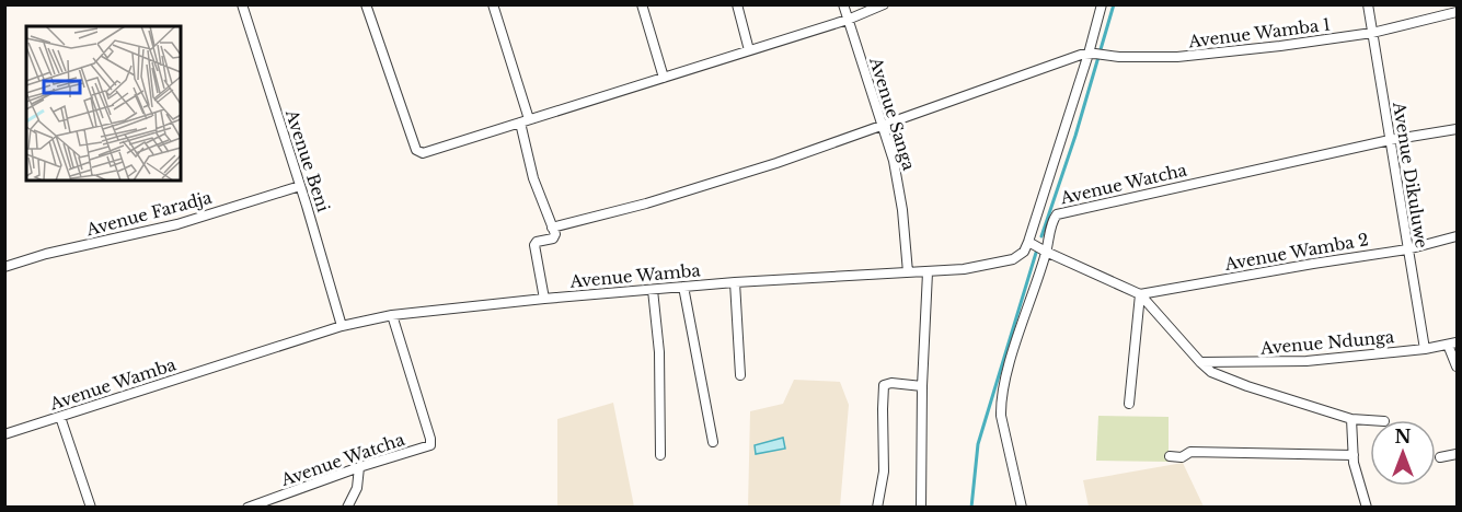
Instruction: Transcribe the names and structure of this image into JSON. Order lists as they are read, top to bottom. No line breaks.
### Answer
{"streets":{"street":["Avenue Wamba 1","Avenue Sanga","Avenue Beni","Avenue Dikuluwe","Avenue Watcha","Avenue Faradja","Avenue Wamba 2","Avenue Wamba","Avenue Ndunga"]},"crossings":[["Avenue Wamba 1","Avenue Sanga"],["Avenue Wamba 1","Avenue Dikuluwe"],["Avenue Sanga","Avenue Wamba"],["Avenue Beni","Avenue Faradja"],["Avenue Beni","Avenue Wamba"],["Avenue Dikuluwe","Avenue Watcha"],["Avenue Dikuluwe","Avenue Wamba 2"],["Avenue Dikuluwe","Avenue Ndunga"],["Avenue Watcha","Avenue Wamba"]],"north":"top"}
